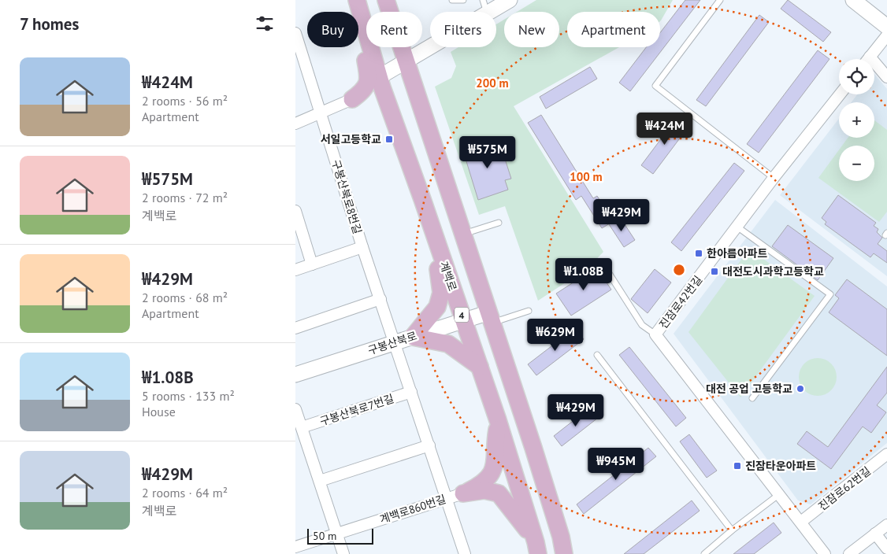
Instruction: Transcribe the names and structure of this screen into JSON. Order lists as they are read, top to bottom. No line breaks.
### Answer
{"streets":{"main road":["계백로","4"],"street":["구봉산북로8번길","진잠로42번길","구봉산북로","구봉산북로7번길","진잠로62번길","계백로860번길"]},"crossings":[["구봉산북로8번길","구봉산북로"],["계백로","구봉산북로"],["진잠로42번길","진잠로62번길"]],"places":{"transit":["서일고등학교","한아름아파트","대전도시과학고등학교","진잠타운아파트"],"other":["대전 공업 고등학교"]},"scale_bar":"50 m","page":{"heading":"7 homes","chip":["Buy","Rent","Filters","New","Apartment"],"list":[{"name":"₩424M","note":"2 rooms · 56 m² · Apartment"},{"name":"₩575M","note":"2 rooms · 72 m² · 계백로"},{"name":"₩429M","note":"2 rooms · 68 m² · Apartment"},{"name":"₩1.08B","note":"5 rooms · 133 m² · House"},{"name":"₩429M","note":"2 rooms · 64 m² · 계백로"}],"map_buttons":["+","−"],"price":["₩424M","₩575M","₩429M","₩1.08B","₩629M","₩429M","₩945M"],"scale":"50 m"},"rings":["200 m","100 m"]}
